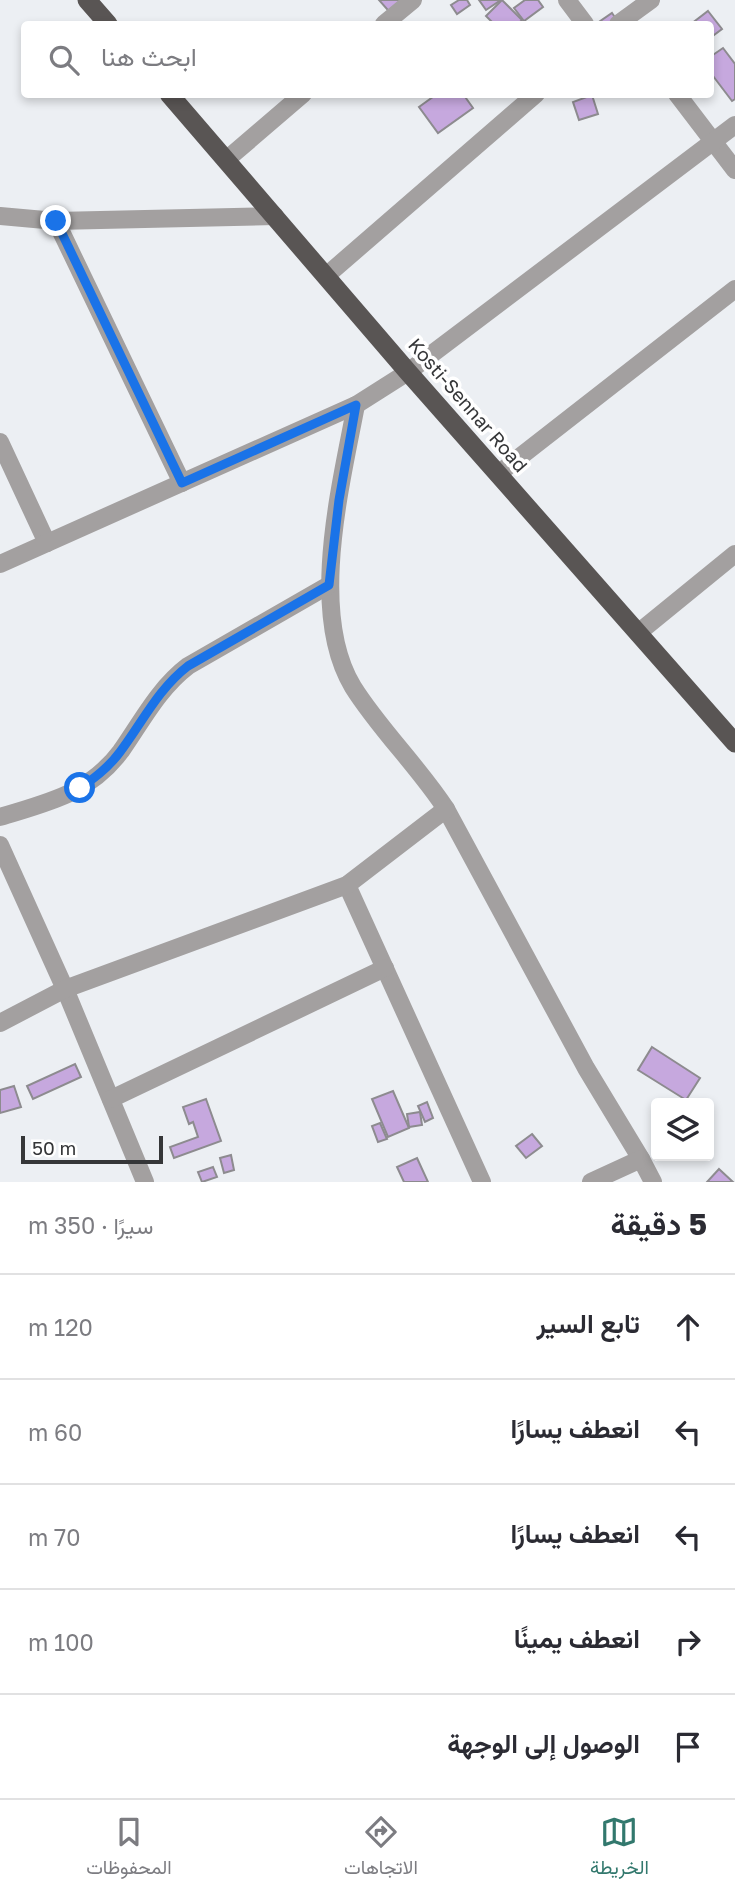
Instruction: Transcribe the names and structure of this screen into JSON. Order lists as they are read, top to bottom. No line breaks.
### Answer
{"streets":{"highway":["Kosti-Sennar Road"]},"scale_bar":"50 m","page":{"search":"ابحث هنا","scale":"50 m","heading":["5 دقيقة","سيرًا · 350 m"],"list":[["تابع السير","120 m"],["انعطف يسارًا","60 m"],["انعطف يسارًا","70 m"],["انعطف يمينًا","100 m"],"الوصول إلى الوجهة"],"nav":["الخريطة","الاتجاهات","المحفوظات"]}}
